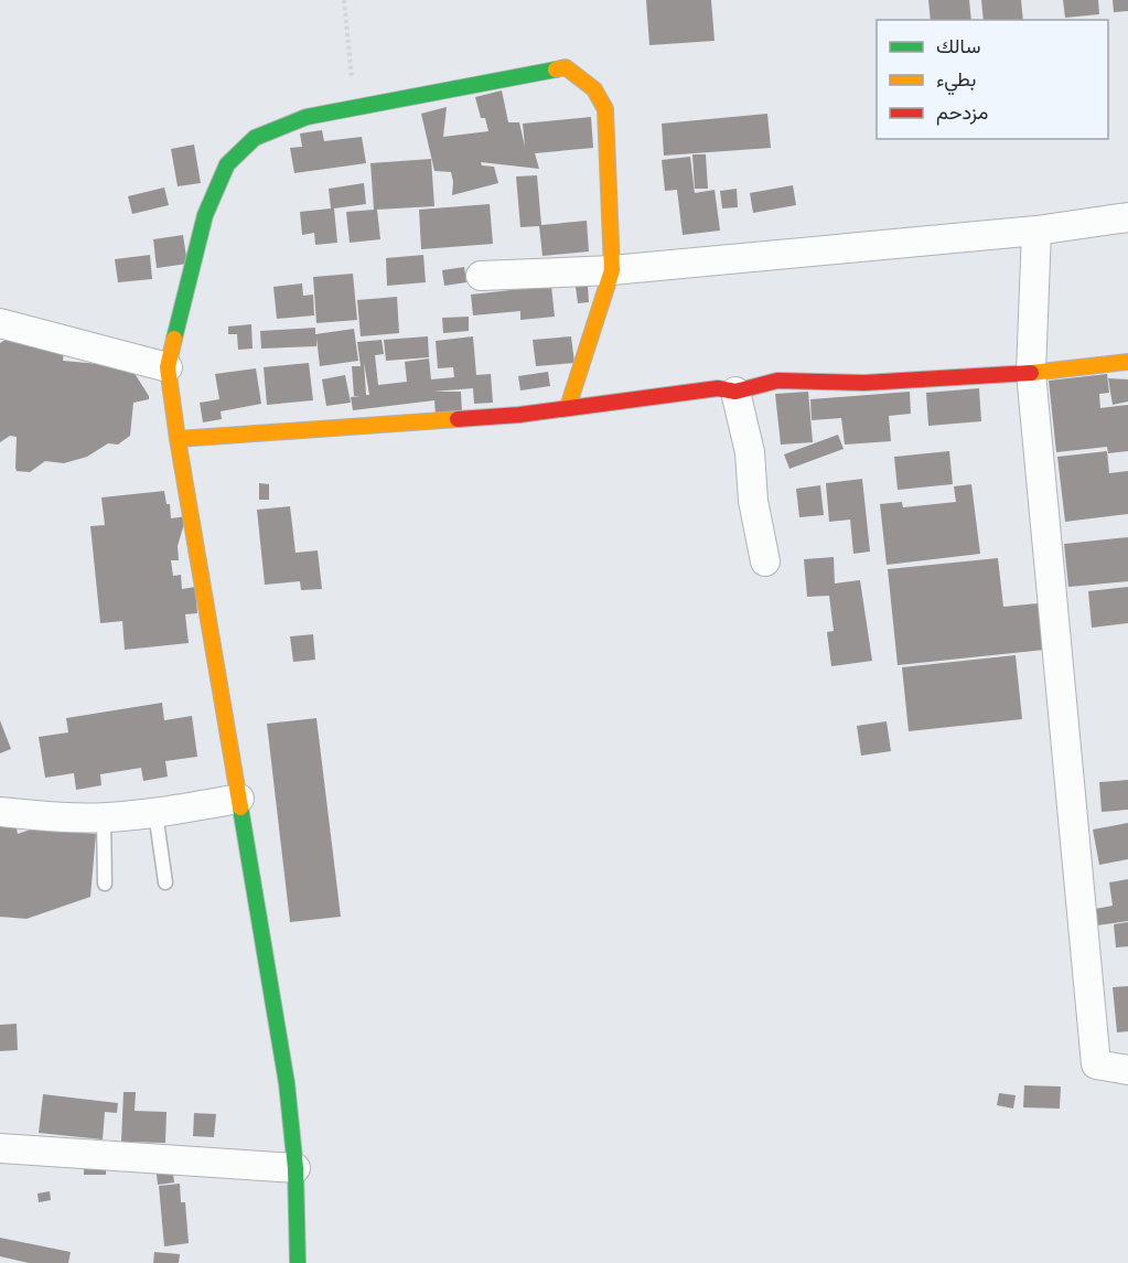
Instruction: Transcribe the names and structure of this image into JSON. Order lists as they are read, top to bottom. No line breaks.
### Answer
{"legend":["سالك","بطيء","مزدحم"]}
